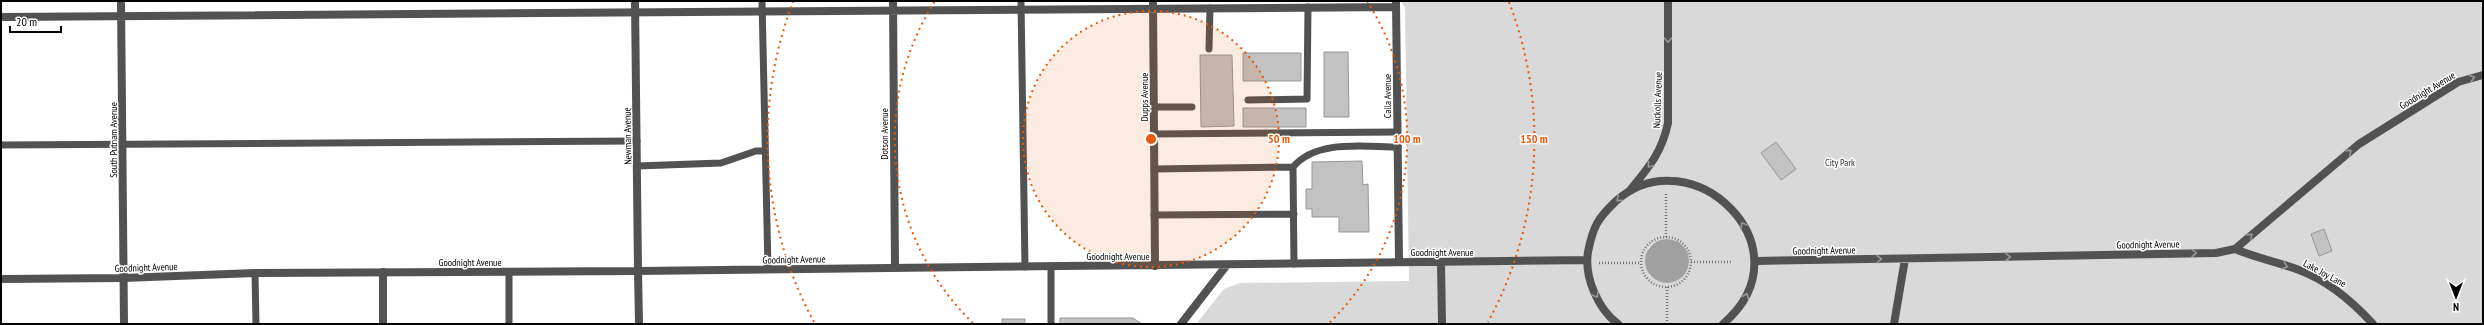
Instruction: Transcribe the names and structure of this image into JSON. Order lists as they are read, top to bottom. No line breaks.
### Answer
{"streets":{"street":["Goodnight Avenue","Calla Avenue","Dupps Avenue","Nuckolls Avenue","Dotson Avenue","Newman Avenue","South Putnam Avenue","Lake Joy Lane"]},"crossings":[["Goodnight Avenue","Calla Avenue"],["Goodnight Avenue","Dupps Avenue"],["Goodnight Avenue","Nuckolls Avenue"],["Goodnight Avenue","Dotson Avenue"],["Goodnight Avenue","Newman Avenue"],["Goodnight Avenue","South Putnam Avenue"],["Goodnight Avenue","Lake Joy Lane"]],"one_way":["Nuckolls Avenue","Lake Joy Lane"],"parks":["City Park"],"scale_bar":"20 m","north":"bottom","rings":["50 m","100 m","150 m"]}
